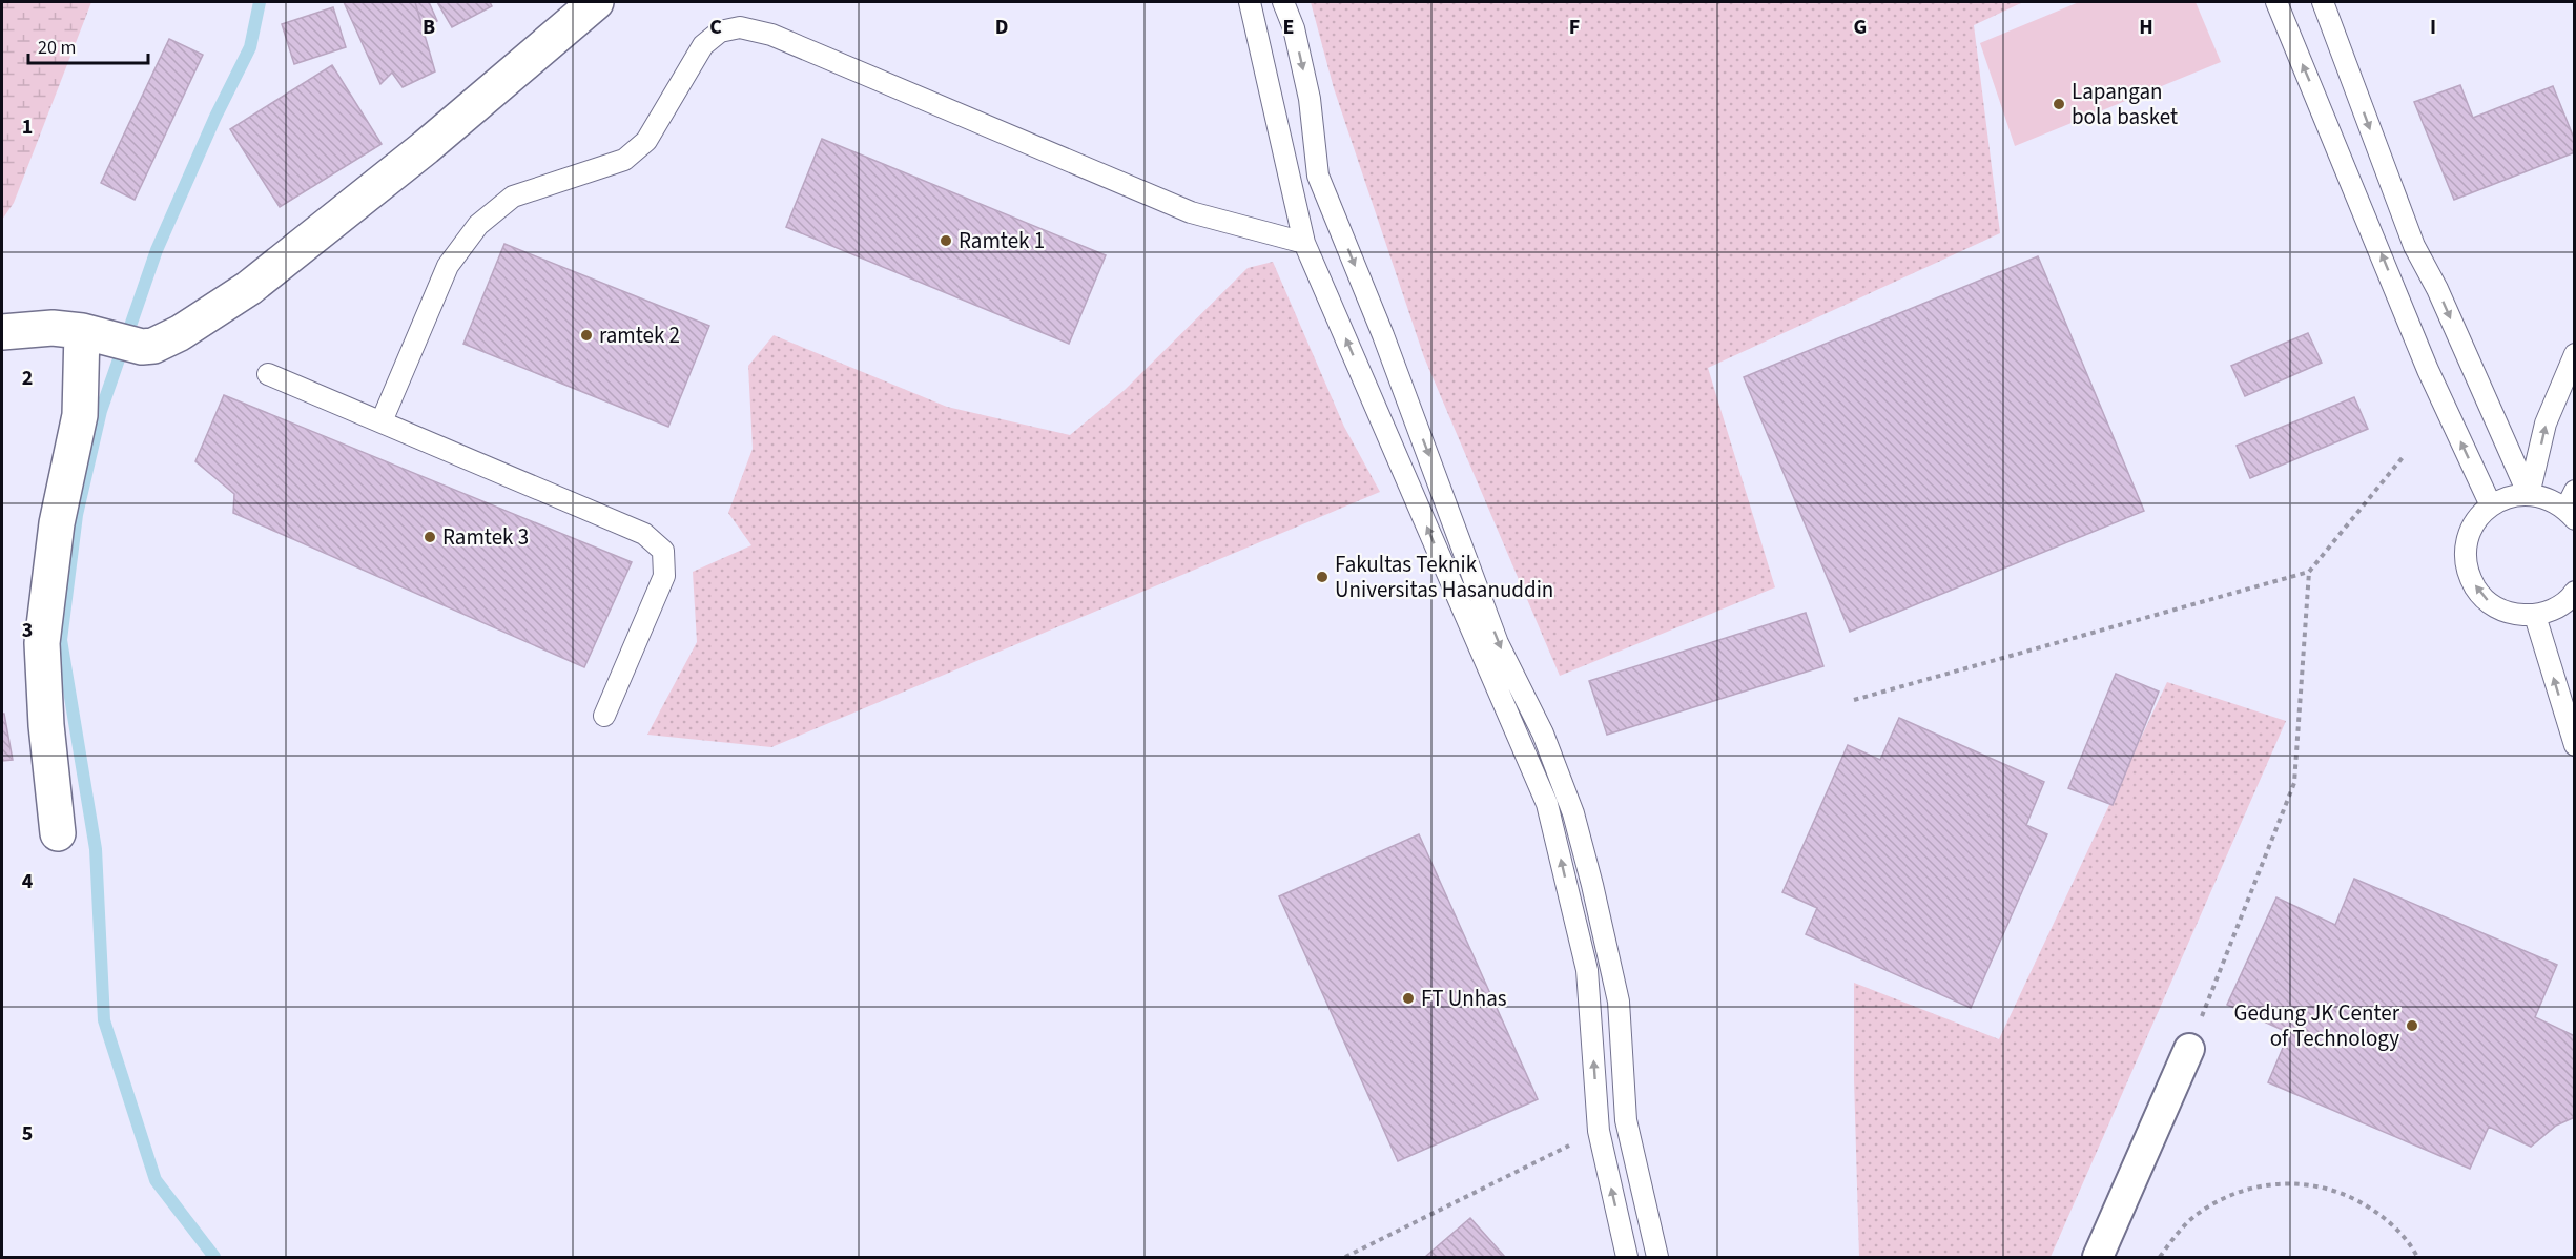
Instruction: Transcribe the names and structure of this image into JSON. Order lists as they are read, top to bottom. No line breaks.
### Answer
{"places":["Lapangan bola basket","Ramtek 1","ramtek 2","Ramtek 3","Fakultas Teknik Universitas Hasanuddin","FT Unhas","Gedung JK Center of Technology"],"scale_bar":"20 m","grid":{"columns":["B","C","D","E","F","G","H","I"],"rows":["1","2","3","4","5"]}}
